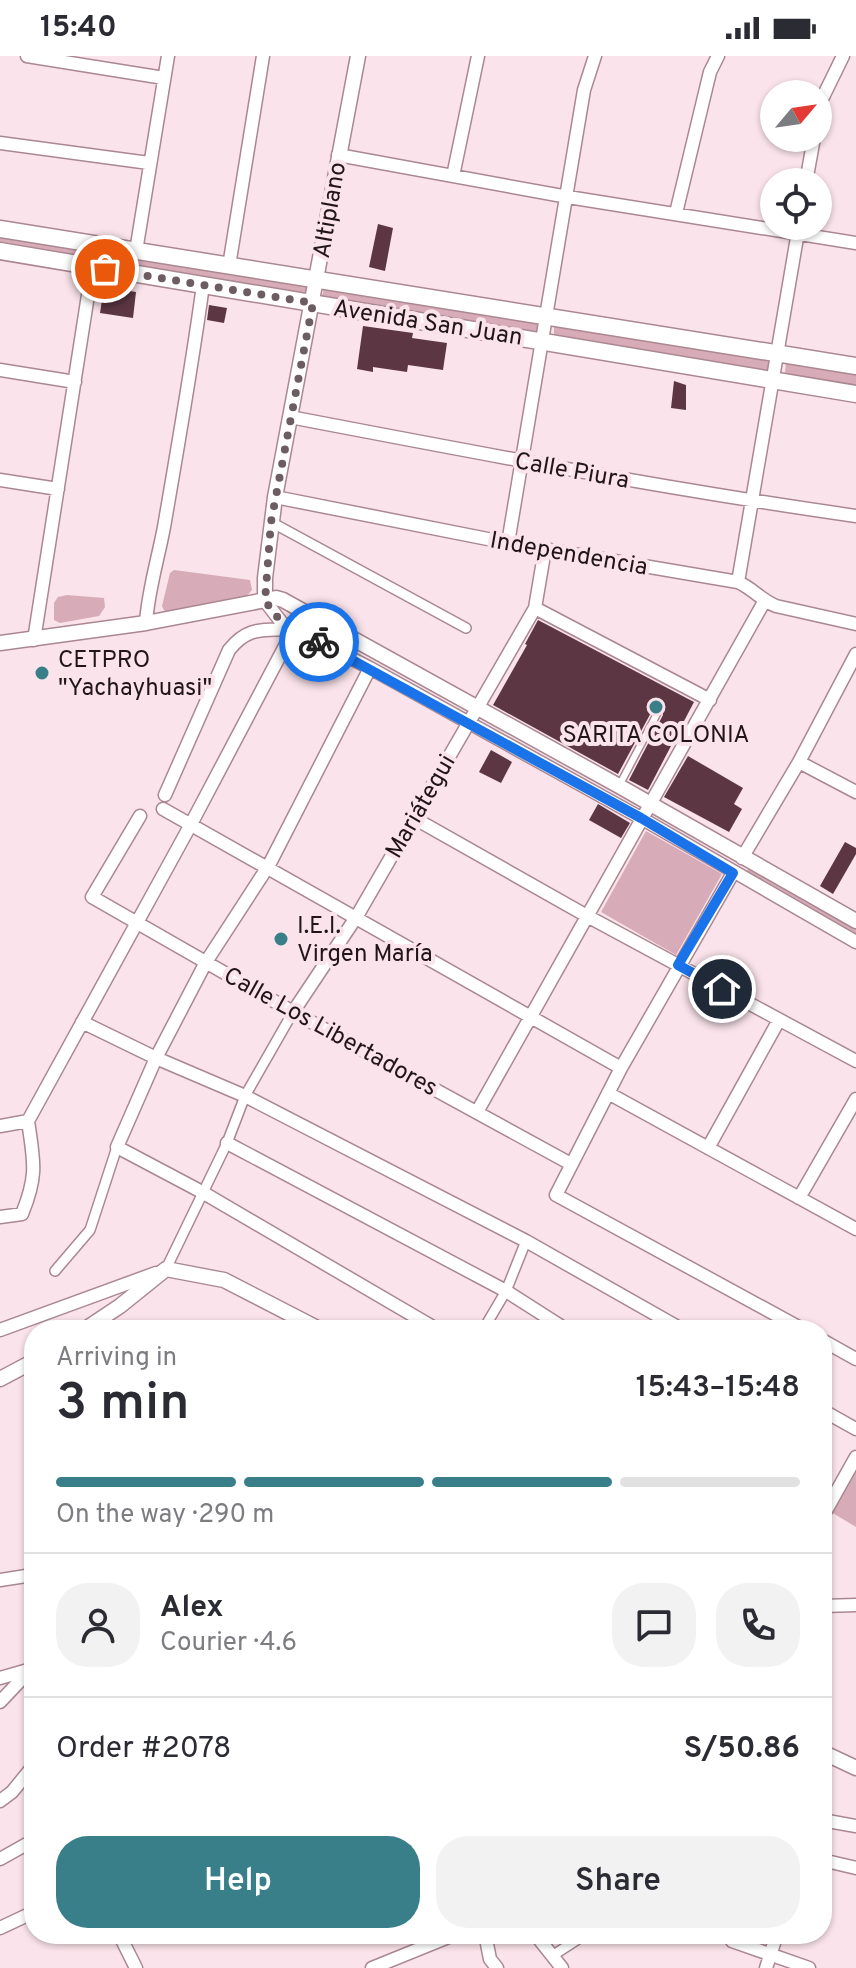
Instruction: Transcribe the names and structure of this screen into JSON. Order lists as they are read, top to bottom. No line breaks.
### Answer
{"streets":{"main road":["Avenida San Juan"],"street":["Altiplano","Calle Piura","Independencia","Mariátegui","Calle Los Libertadores"]},"crossings":[["Altiplano","Avenida San Juan"],["Altiplano","Calle Piura"],["Altiplano","Independencia"],["Independencia","Mariátegui"],["Mariátegui","Calle Los Libertadores"]],"places":["CETPRO \"Yachayhuasi\"","SARITA COLONIA","I.E.I. Virgen María"],"north":"top right","page":{"status":"15:40","heading":["3 min","Arriving in","15:43–15:48"],"panel":["Alex","Courier · 4.6","Order #2078","S/50.86"],"bar":"On the way · 290 m","buttons":["Help","Share"]}}
